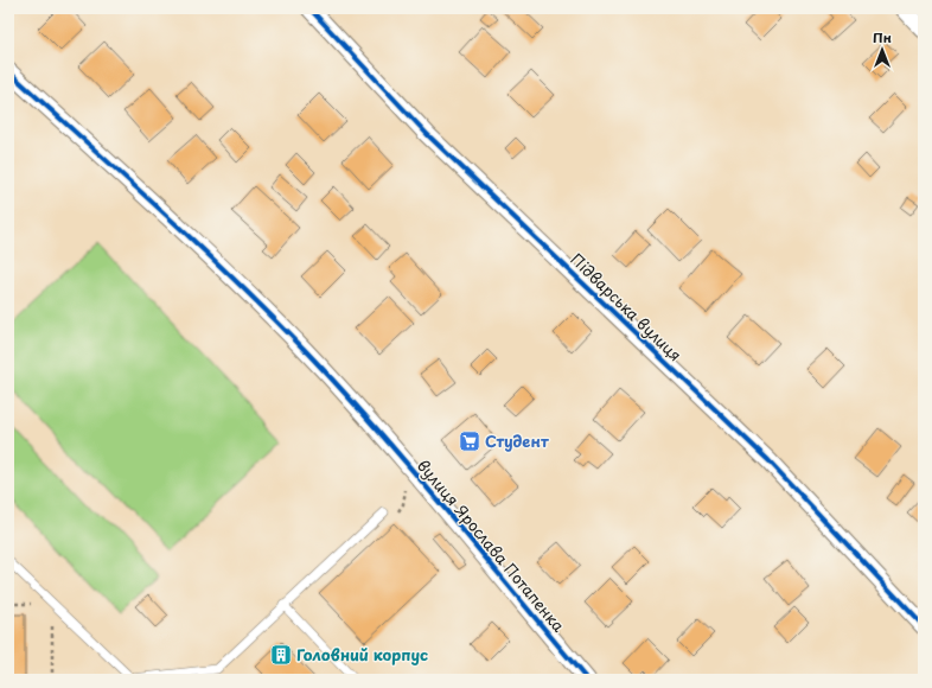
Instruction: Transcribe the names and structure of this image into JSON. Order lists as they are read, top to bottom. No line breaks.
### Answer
{"streets":{"street":["Підварська вулиця","вулиця Ярослава Потапенка"]},"places":{"supermarket":["Студент"],"building":["Головний корпус"]},"north":"top"}
